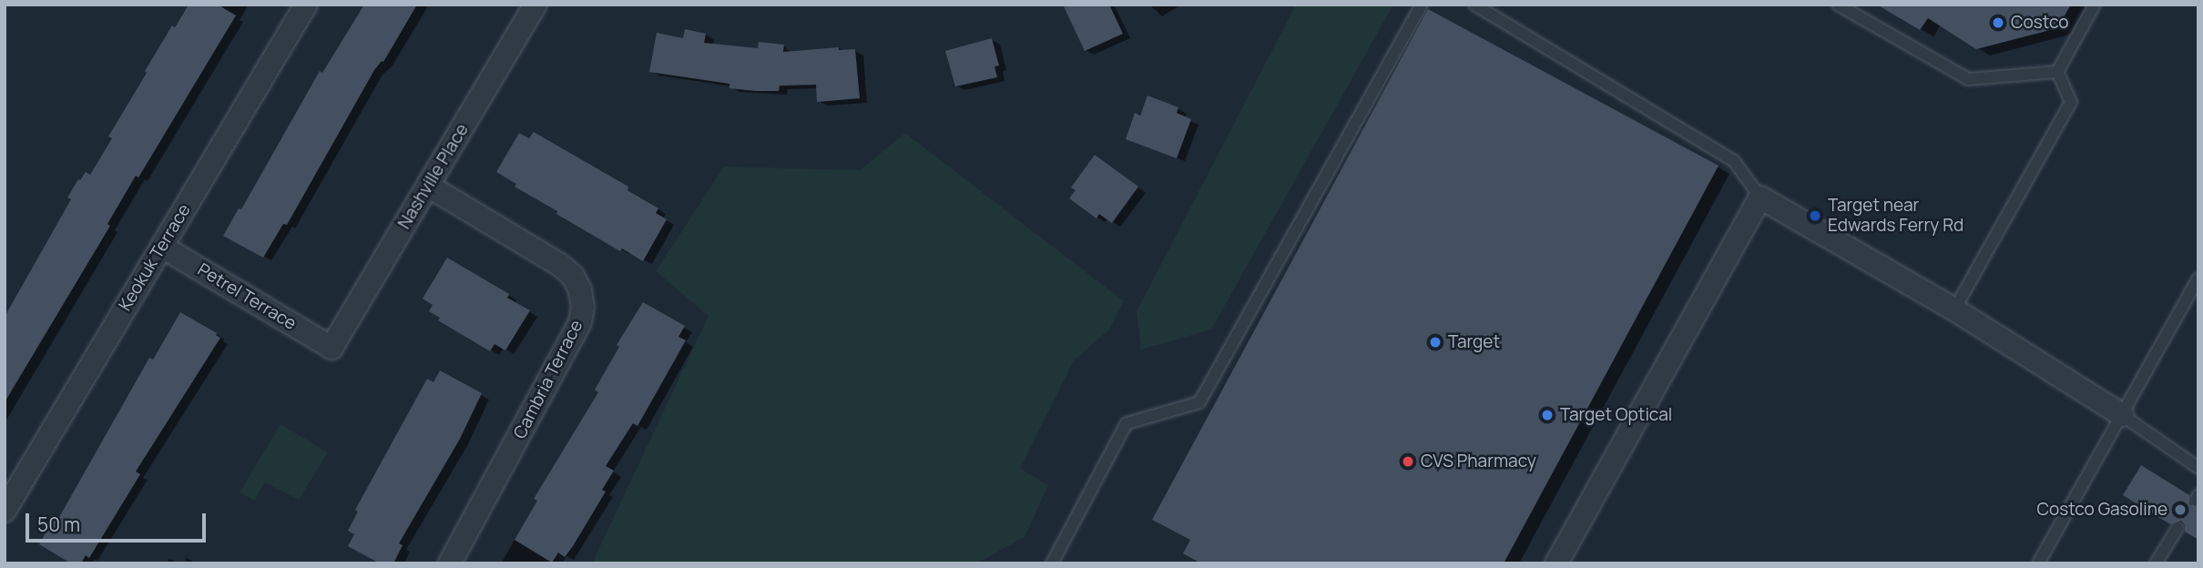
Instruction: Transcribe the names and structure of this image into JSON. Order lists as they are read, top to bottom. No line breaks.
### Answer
{"streets":{"street":["Nashville Place","Keokuk Terrace","Petrel Terrace","Cambria Terrace"]},"crossings":[["Nashville Place","Petrel Terrace"],["Nashville Place","Cambria Terrace"],["Keokuk Terrace","Petrel Terrace"]],"places":["Costco","Target near Edwards Ferry Rd","Target","Target Optical","CVS Pharmacy","Costco Gasoline"],"scale_bar":"50 m"}
